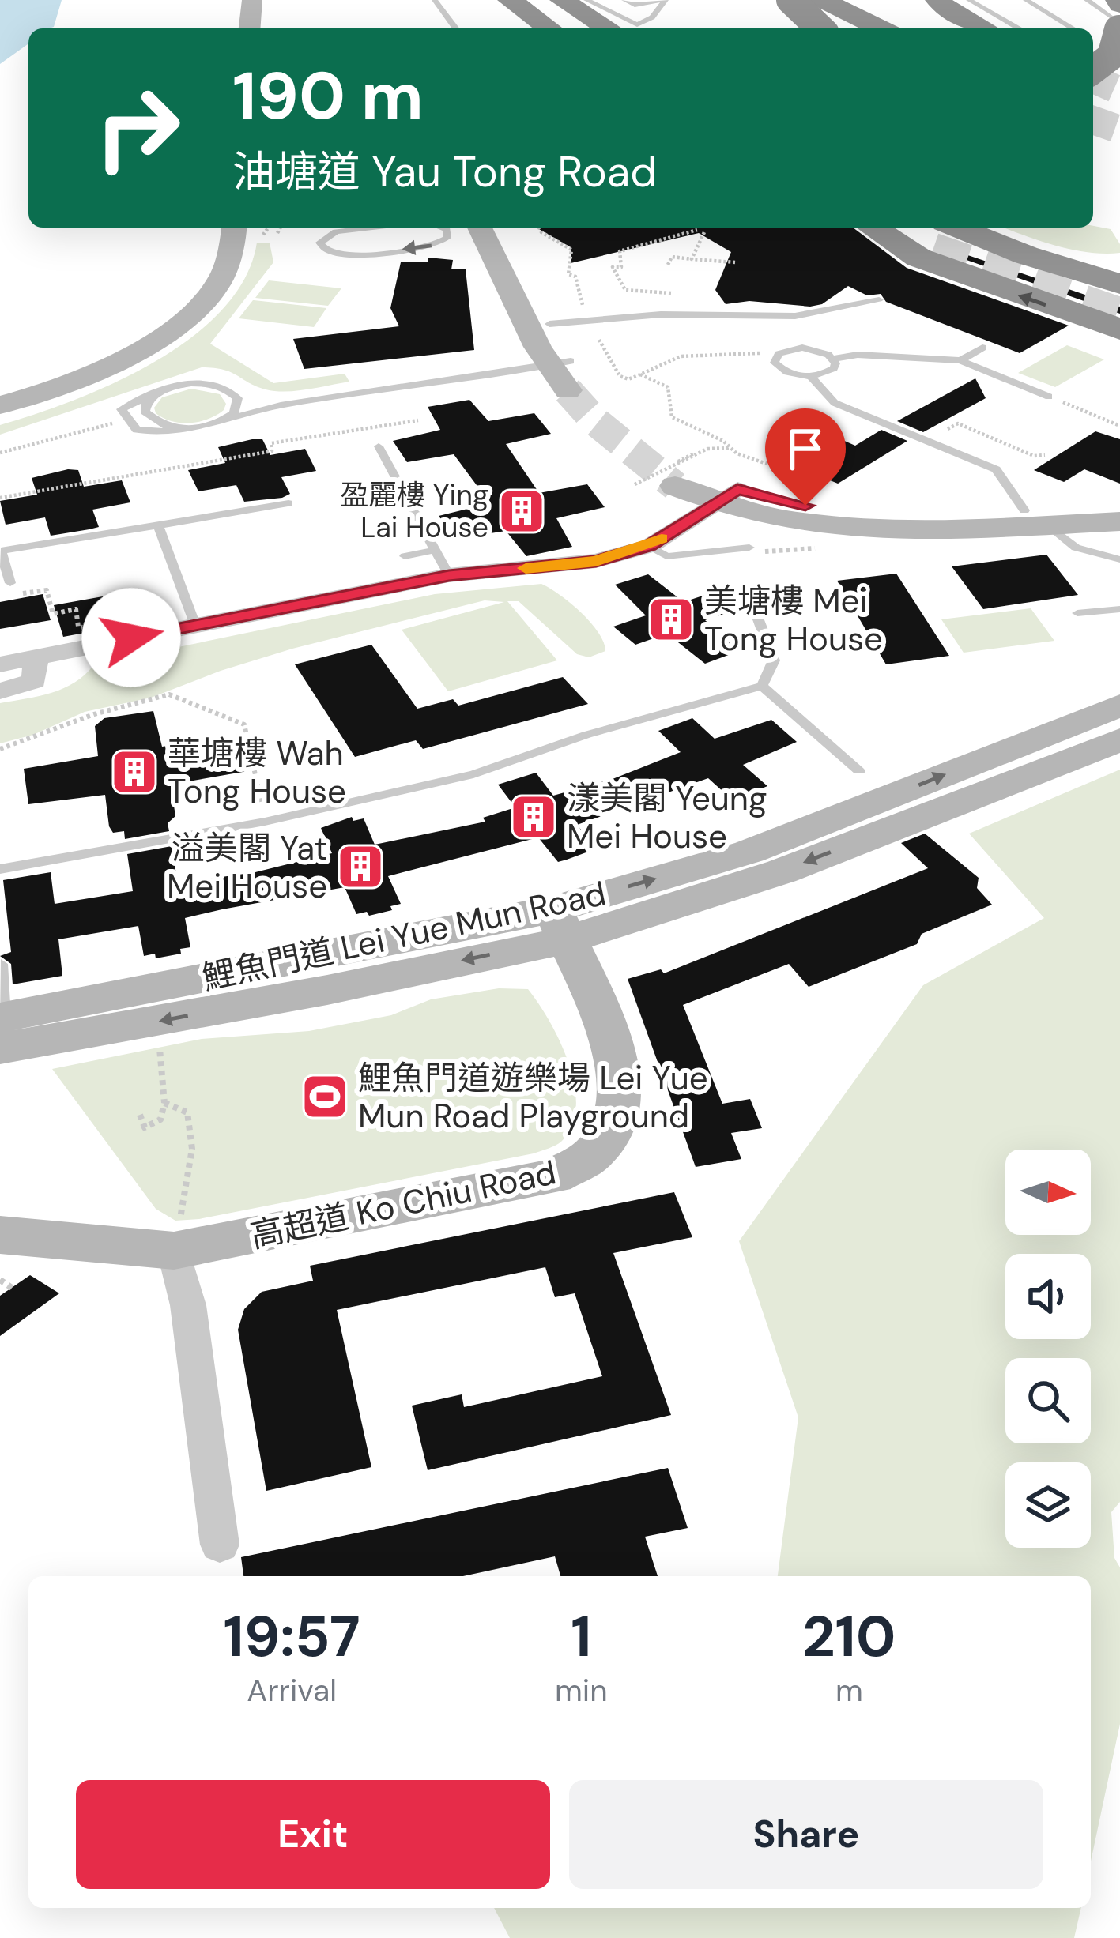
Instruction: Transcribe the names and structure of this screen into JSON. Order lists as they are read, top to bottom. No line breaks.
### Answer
{"streets":{"main road":["鯉魚門道 Lei Yue Mun Road","高超道 Ko Chiu Road"]},"crossings":[["鯉魚門道 Lei Yue Mun Road","高超道 Ko Chiu Road"]],"places":{"building":["盈麗樓 Ying Lai House","美塘樓 Mei Tong House","華塘樓 Wah Tong House","漾美閣 Yeung Mei House","溢美閣 Yat Mei House"],"sports":["鯉魚門道遊樂場 Lei Yue Mun Road Playground"]},"north":"right","page":{"turn":["190 m","油塘道 Yau Tong Road"],"eta":["19:57","Arrival","1","min","210","m"],"buttons":["Exit","Share"]}}
